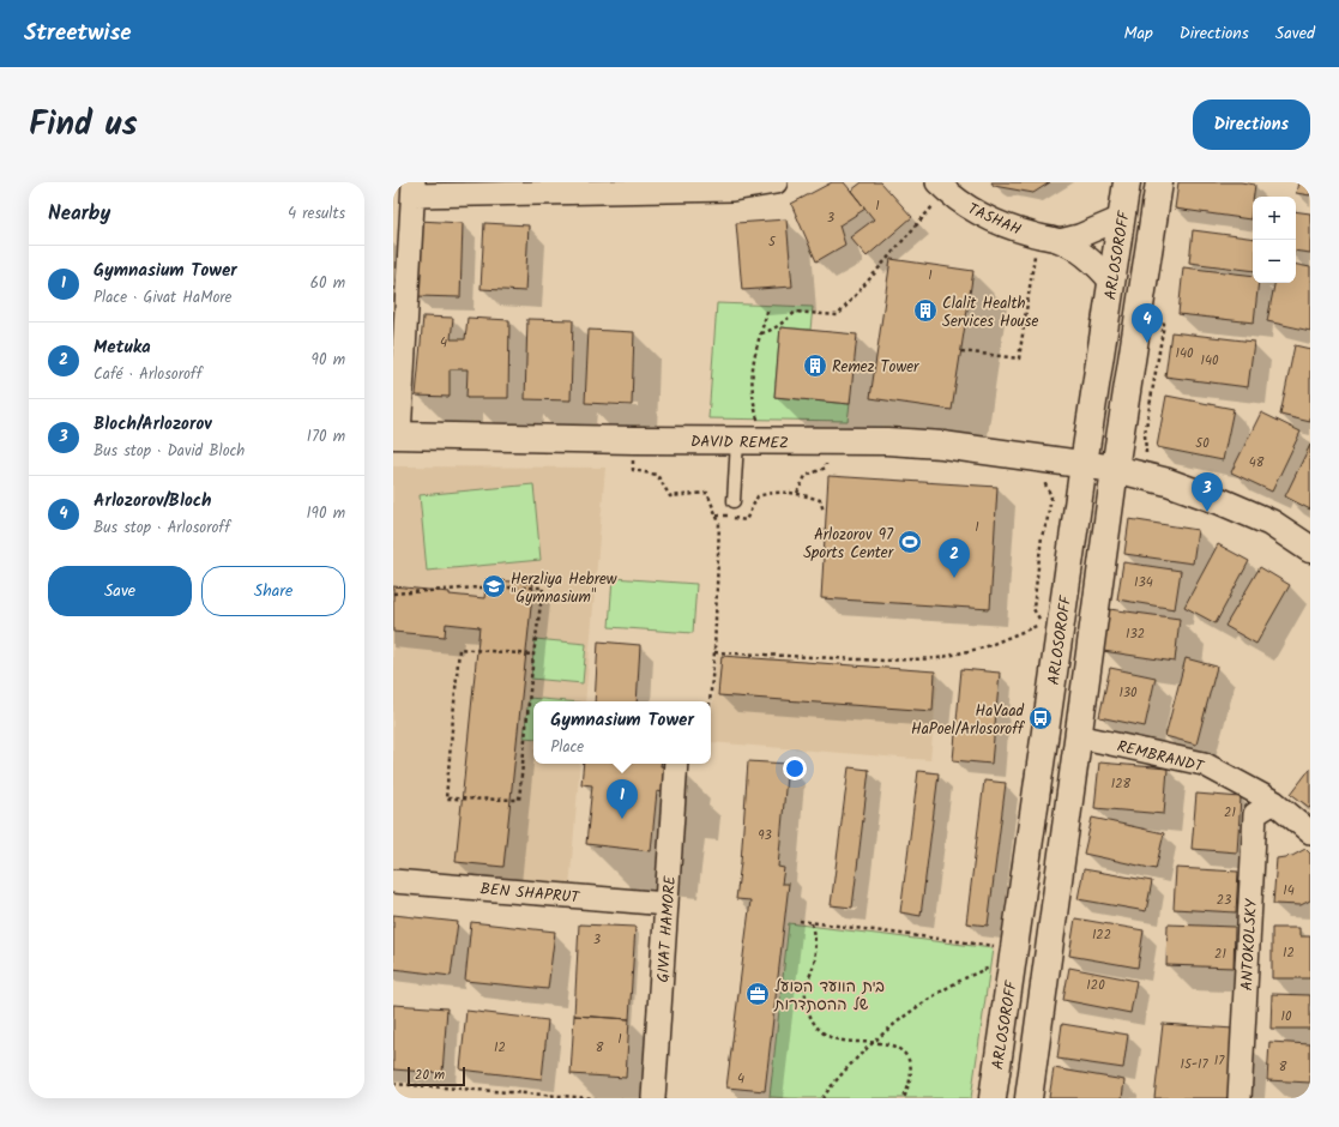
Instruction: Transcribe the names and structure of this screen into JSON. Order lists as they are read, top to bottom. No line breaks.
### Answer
{"streets":{"street":["TASHAH","ARLOSOROFF","DAVID REMEZ","REMBRANDT","BEN SHAPRUT","GIVAT HAMORE","ANTOKOLSKY"]},"crossings":[["TASHAH","ARLOSOROFF"],["ARLOSOROFF","DAVID REMEZ"],["ARLOSOROFF","REMBRANDT"],["REMBRANDT","ANTOKOLSKY"],["BEN SHAPRUT","GIVAT HAMORE"]],"places":{"building":["Clalit Health Services House","Remez Tower"],"sports":["Arlozorov 97 Sports Center"],"school or university":["Herzliya Hebrew \"Gymnasium\""],"bus stop":["HaVaad HaPoel/Arlosoroff"],"office":["בית הוועד הפועל של ההסתדרות"]},"house_numbers":["1","3","5","1","4","140","140","50","48","1","134","132","130","128","21","93","14","23","122","3","12","21","120","10","1","12","8","17","15-17","8","4"],"scale_bar":"20 m","page":{"header":"Streetwise","nav":["Map","Directions","Saved"],"title":"Find us","buttons":["Directions",["Save","Share"]],"heading":["Nearby","4 results"],"map_buttons":["+","−"],"list":[{"mark":"1","name":"Gymnasium Tower","note":"Place · Givat HaMore","value":"60 m"},{"mark":"2","name":"Metuka","note":"Café · Arlosoroff","value":"90 m"},{"mark":"3","name":"Bloch/Arlozorov","note":"Bus stop · David Bloch","value":"170 m"},{"mark":"4","name":"Arlozorov/Bloch","note":"Bus stop · Arlosoroff","value":"190 m"}],"pins":["4","3","2","1"],"popup":["Gymnasium Tower","Place"],"scale":"20 m"}}
